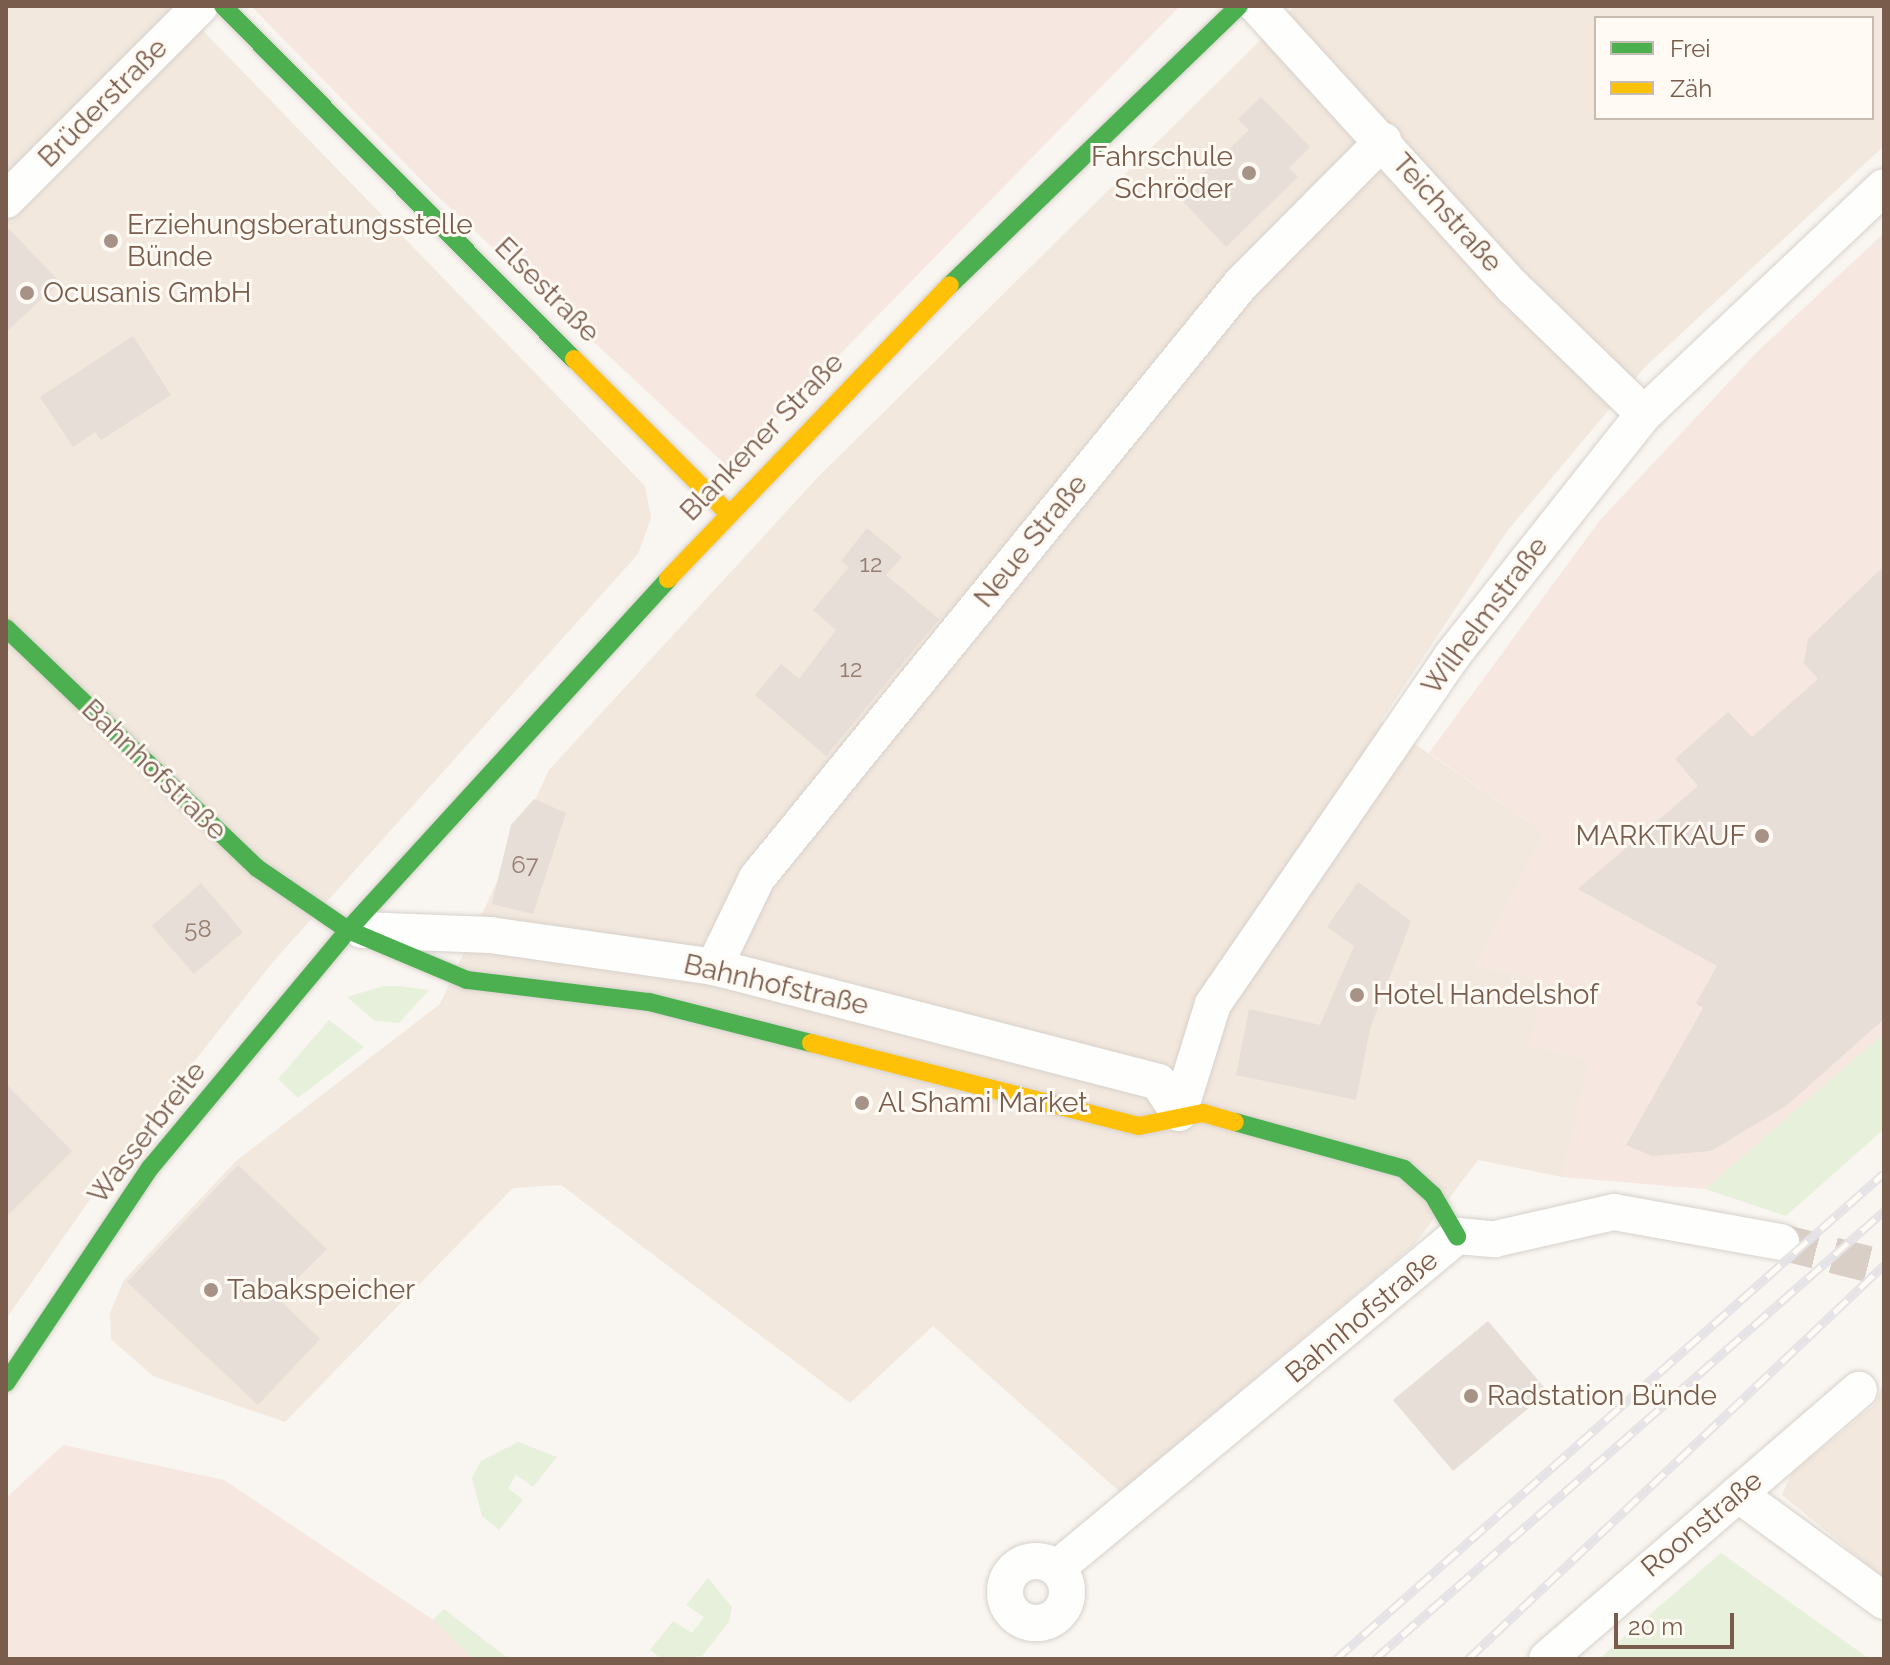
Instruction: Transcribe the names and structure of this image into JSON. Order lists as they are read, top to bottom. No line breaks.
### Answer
{"streets":{"street":["Brüderstraße","Teichstraße","Elsestraße","Blankener Straße","Neue Straße","Wilhelmstraße","Bahnhofstraße","Wasserbreite","Roonstraße"]},"crossings":[["Teichstraße","Neue Straße"],["Teichstraße","Wilhelmstraße"],["Elsestraße","Blankener Straße"],["Blankener Straße","Bahnhofstraße"],["Blankener Straße","Wasserbreite"],["Neue Straße","Bahnhofstraße"],["Wilhelmstraße","Bahnhofstraße"],["Bahnhofstraße","Wasserbreite"]],"places":["Fahrschule Schröder","Erziehungsberatungsstelle Bünde","Ocusanis GmbH","MARKTKAUF","Hotel Handelshof","Al Shami Market","Tabakspeicher","Radstation Bünde"],"house_numbers":["12","12","67","58"],"legend":["Frei","Zäh"],"scale_bar":"20 m"}
